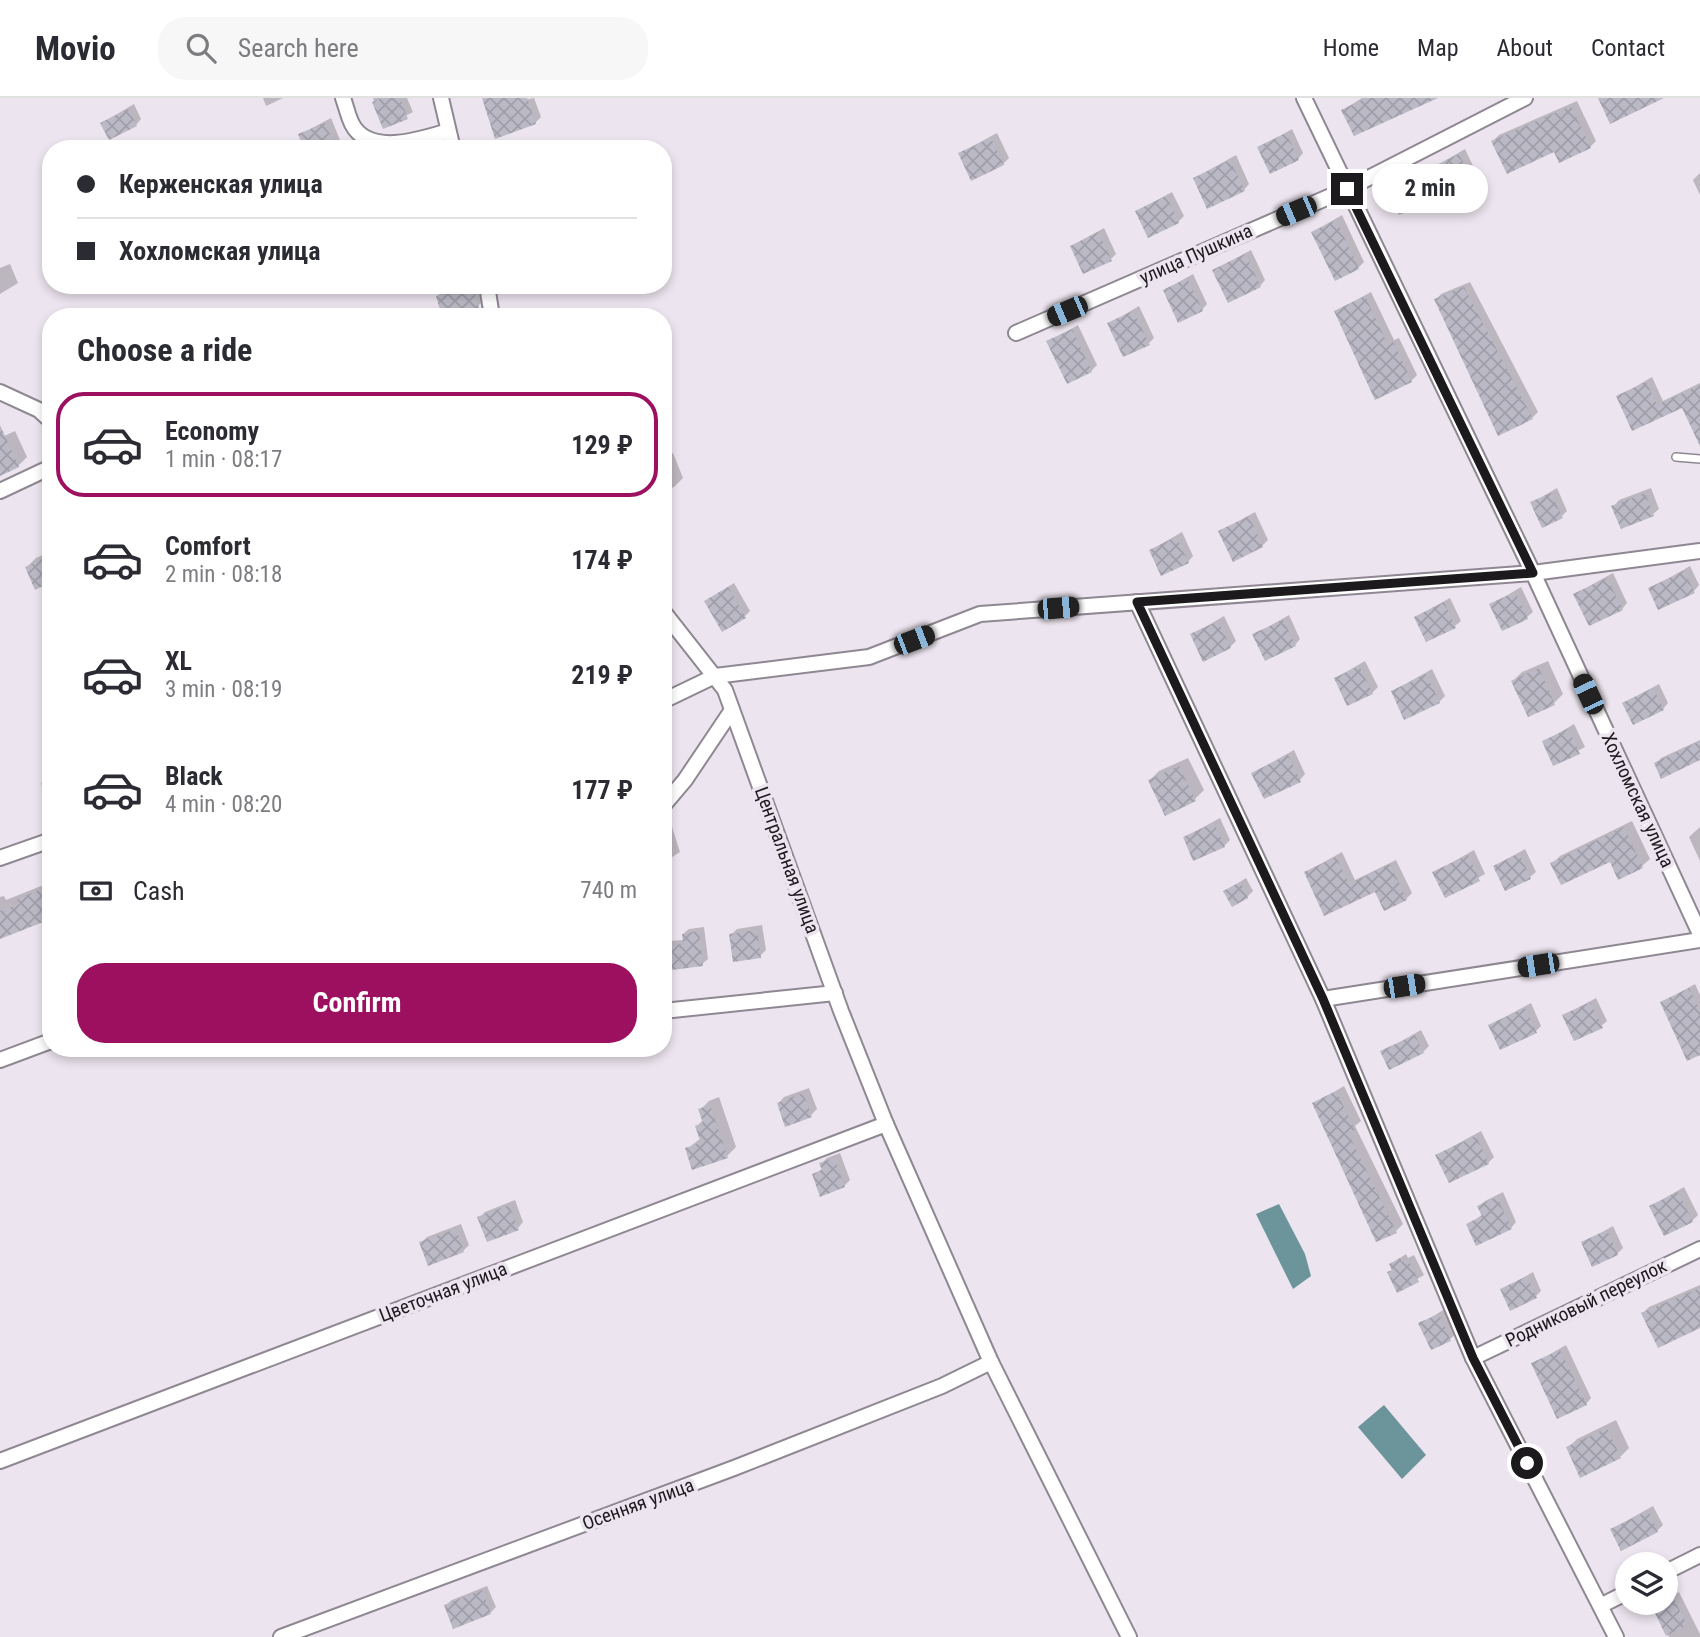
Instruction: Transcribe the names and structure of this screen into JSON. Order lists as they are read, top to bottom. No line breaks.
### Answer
{"streets":{"street":["улица Пушкина","Хохломская улица","Центральная улица","Цветочная улица","Родниковый переулок","Осенняя улица"]},"crossings":[["улица Пушкина","Хохломская улица"],["Центральная улица","Цветочная улица"],["Центральная улица","Осенняя улица"]],"page":{"header":"Movio","search":"Search here","nav":["Home","Map","About","Contact"],"banner":["Керженская улица","Хохломская улица"],"bubble":"2 min","heading":"Choose a ride","list":[{"name":"Economy","note":"1 min · 08:17","value":"129 ₽"},{"name":"Comfort","note":"2 min · 08:18","value":"174 ₽"},{"name":"XL","note":"3 min · 08:19","value":"219 ₽"},{"name":"Black","note":"4 min · 08:20","value":"177 ₽"}],"pay":["Cash","740 m"],"buttons":"Confirm"}}
